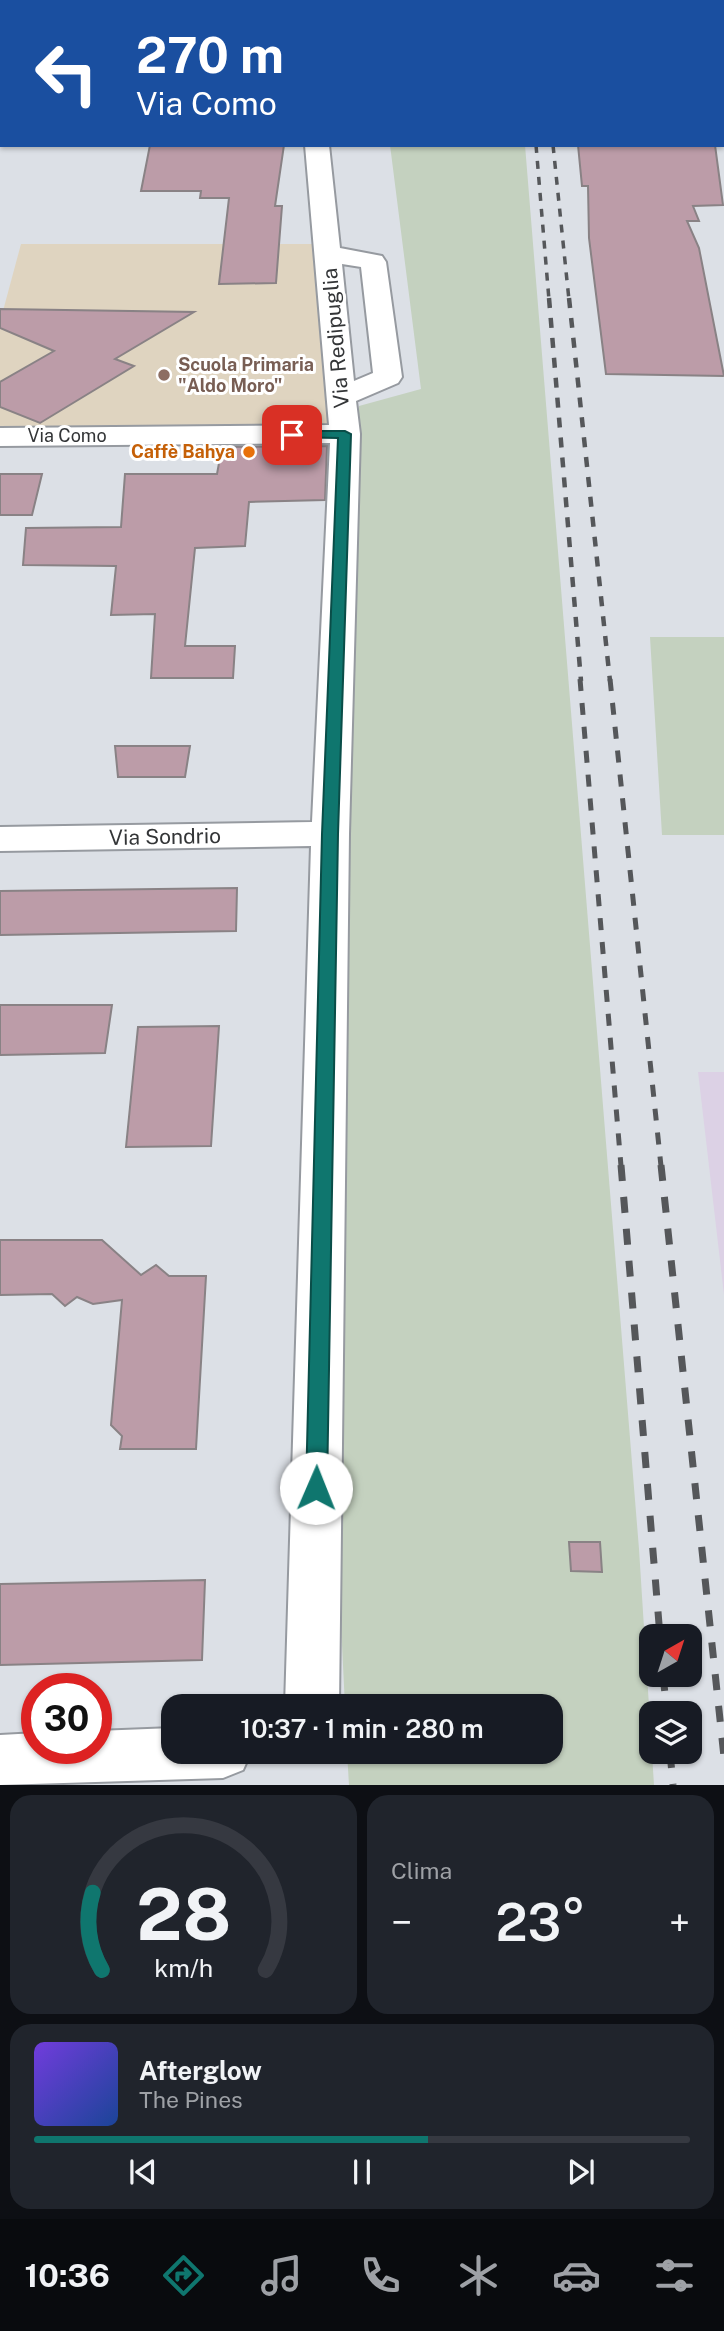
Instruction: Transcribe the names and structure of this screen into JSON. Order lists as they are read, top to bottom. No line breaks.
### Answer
{"streets":{"street":["Via Redipuglia","Via Como","Via Sondrio"]},"crossings":[["Via Redipuglia","Via Como"],["Via Redipuglia","Via Sondrio"]],"places":["Scuola Primaria \"Aldo Moro\"","Caffè Bahya"],"north":"top right","page":{"turn":["270 m","Via Como"],"limit":"30","trip":"10:37 · 1 min · 280 m","tile":"Clima","heat":["−","23°","+"],"song":["Afterglow","The Pines"],"tabs":"10:36","gauge":["28","km/h"]}}
